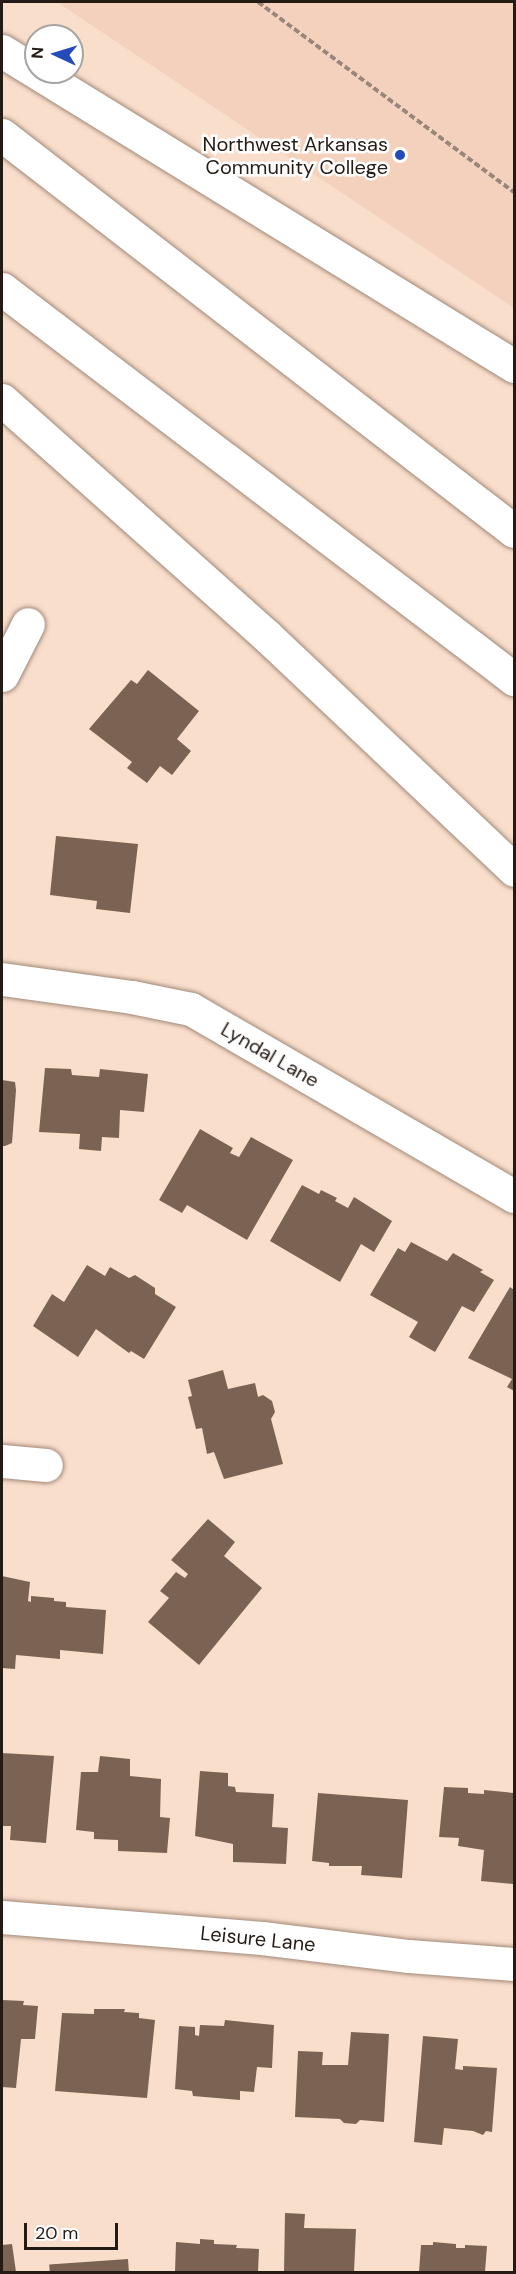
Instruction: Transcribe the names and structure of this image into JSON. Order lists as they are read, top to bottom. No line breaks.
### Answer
{"streets":{"main road":["Lyndal Lane","Leisure Lane"]},"places":["Northwest Arkansas Community College"],"scale_bar":"20 m","north":"left"}
